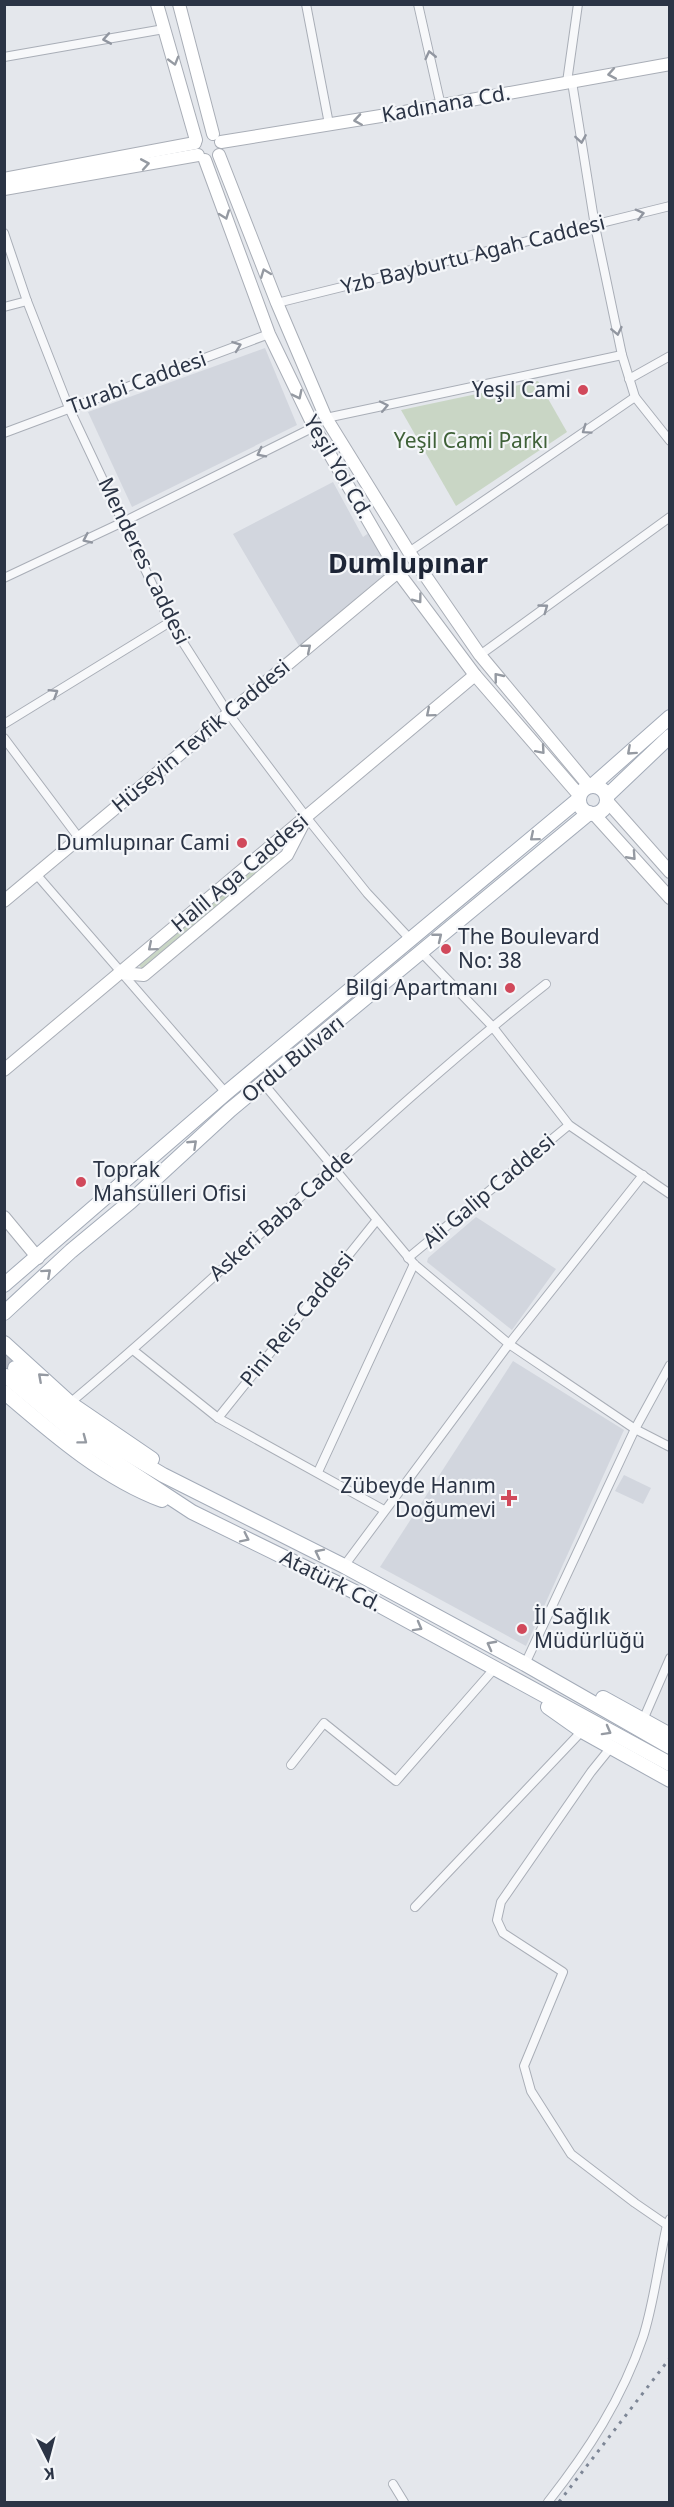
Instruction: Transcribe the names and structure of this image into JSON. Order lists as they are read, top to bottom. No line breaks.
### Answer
{"streets":{"main road":["Ordu Bulvarı","Atatürk Cd."],"street":["Kadınana Cd.","Yzb Bayburtu Agah Caddesi","Turabi Caddesi","Yeşil Yol Cd.","Menderes Caddesi","Hüseyin Tevfik Caddesi","Halil Aga Caddesi","Ali Galip Caddesi","Askeri Baba Cadde","Pini Reis Caddesi"]},"crossings":[["Kadınana Cd.","Yeşil Yol Cd."],["Yzb Bayburtu Agah Caddesi","Yeşil Yol Cd."],["Turabi Caddesi","Yeşil Yol Cd."],["Turabi Caddesi","Menderes Caddesi"],["Yeşil Yol Cd.","Hüseyin Tevfik Caddesi"],["Yeşil Yol Cd.","Halil Aga Caddesi"],["Yeşil Yol Cd.","Ordu Bulvarı"],["Menderes Caddesi","Hüseyin Tevfik Caddesi"],["Menderes Caddesi","Halil Aga Caddesi"],["Menderes Caddesi","Ordu Bulvarı"]],"one_way":["Kadınana Cd.","Turabi Caddesi","Hüseyin Tevfik Caddesi","Halil Aga Caddesi"],"districts":["Dumlupınar"],"parks":["Yeşil Cami Parkı"],"places":{"other":["Yeşil Cami","Dumlupınar Cami","The Boulevard No: 38","Bilgi Apartmanı","Toprak Mahsülleri Ofisi","İl Sağlık Müdürlüğü"],"health":["Zübeyde Hanım Doğumevi"]},"north":"bottom"}
